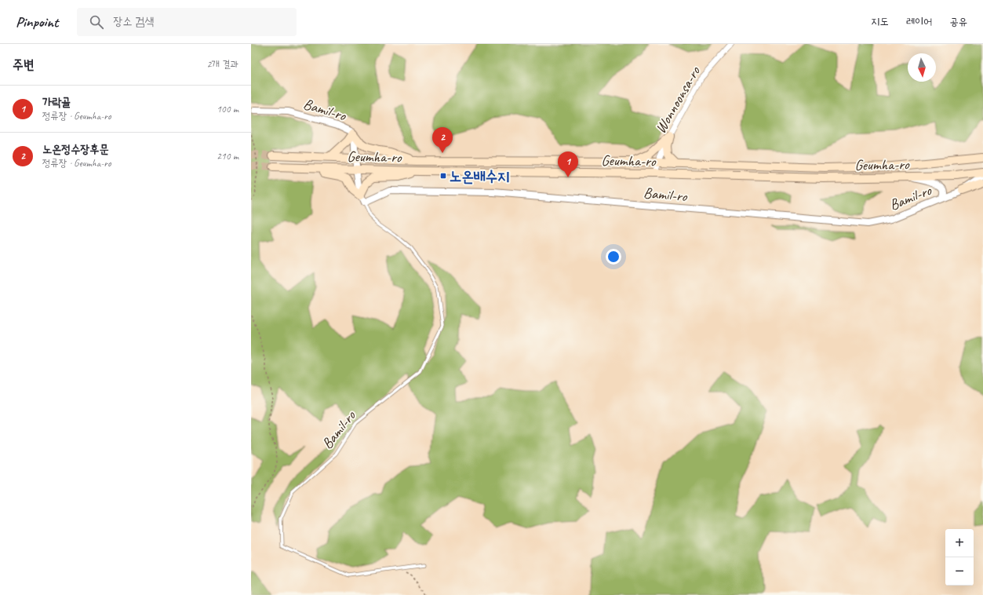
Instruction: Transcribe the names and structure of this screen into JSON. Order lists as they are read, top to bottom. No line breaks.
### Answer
{"streets":{"main road":["Geumha-ro"],"street":["Wonnoonsa-ro","Bamil-ro"]},"crossings":[["Wonnoonsa-ro","Geumha-ro"],["Bamil-ro","Geumha-ro"]],"places":{"transit":["노온배수지"]},"north":"bottom","page":{"header":"Pinpoint","search":"장소 검색","nav":["지도","레이어","공유"],"heading":["주변","2개 결과"],"list":[{"mark":"1","name":"가락골","note":"정류장 · Geumha-ro","value":"100 m"},{"mark":"2","name":"노온정수장후문","note":"정류장 · Geumha-ro","value":"210 m"}],"pins":["2","1"],"map_buttons":["+","−"]}}
